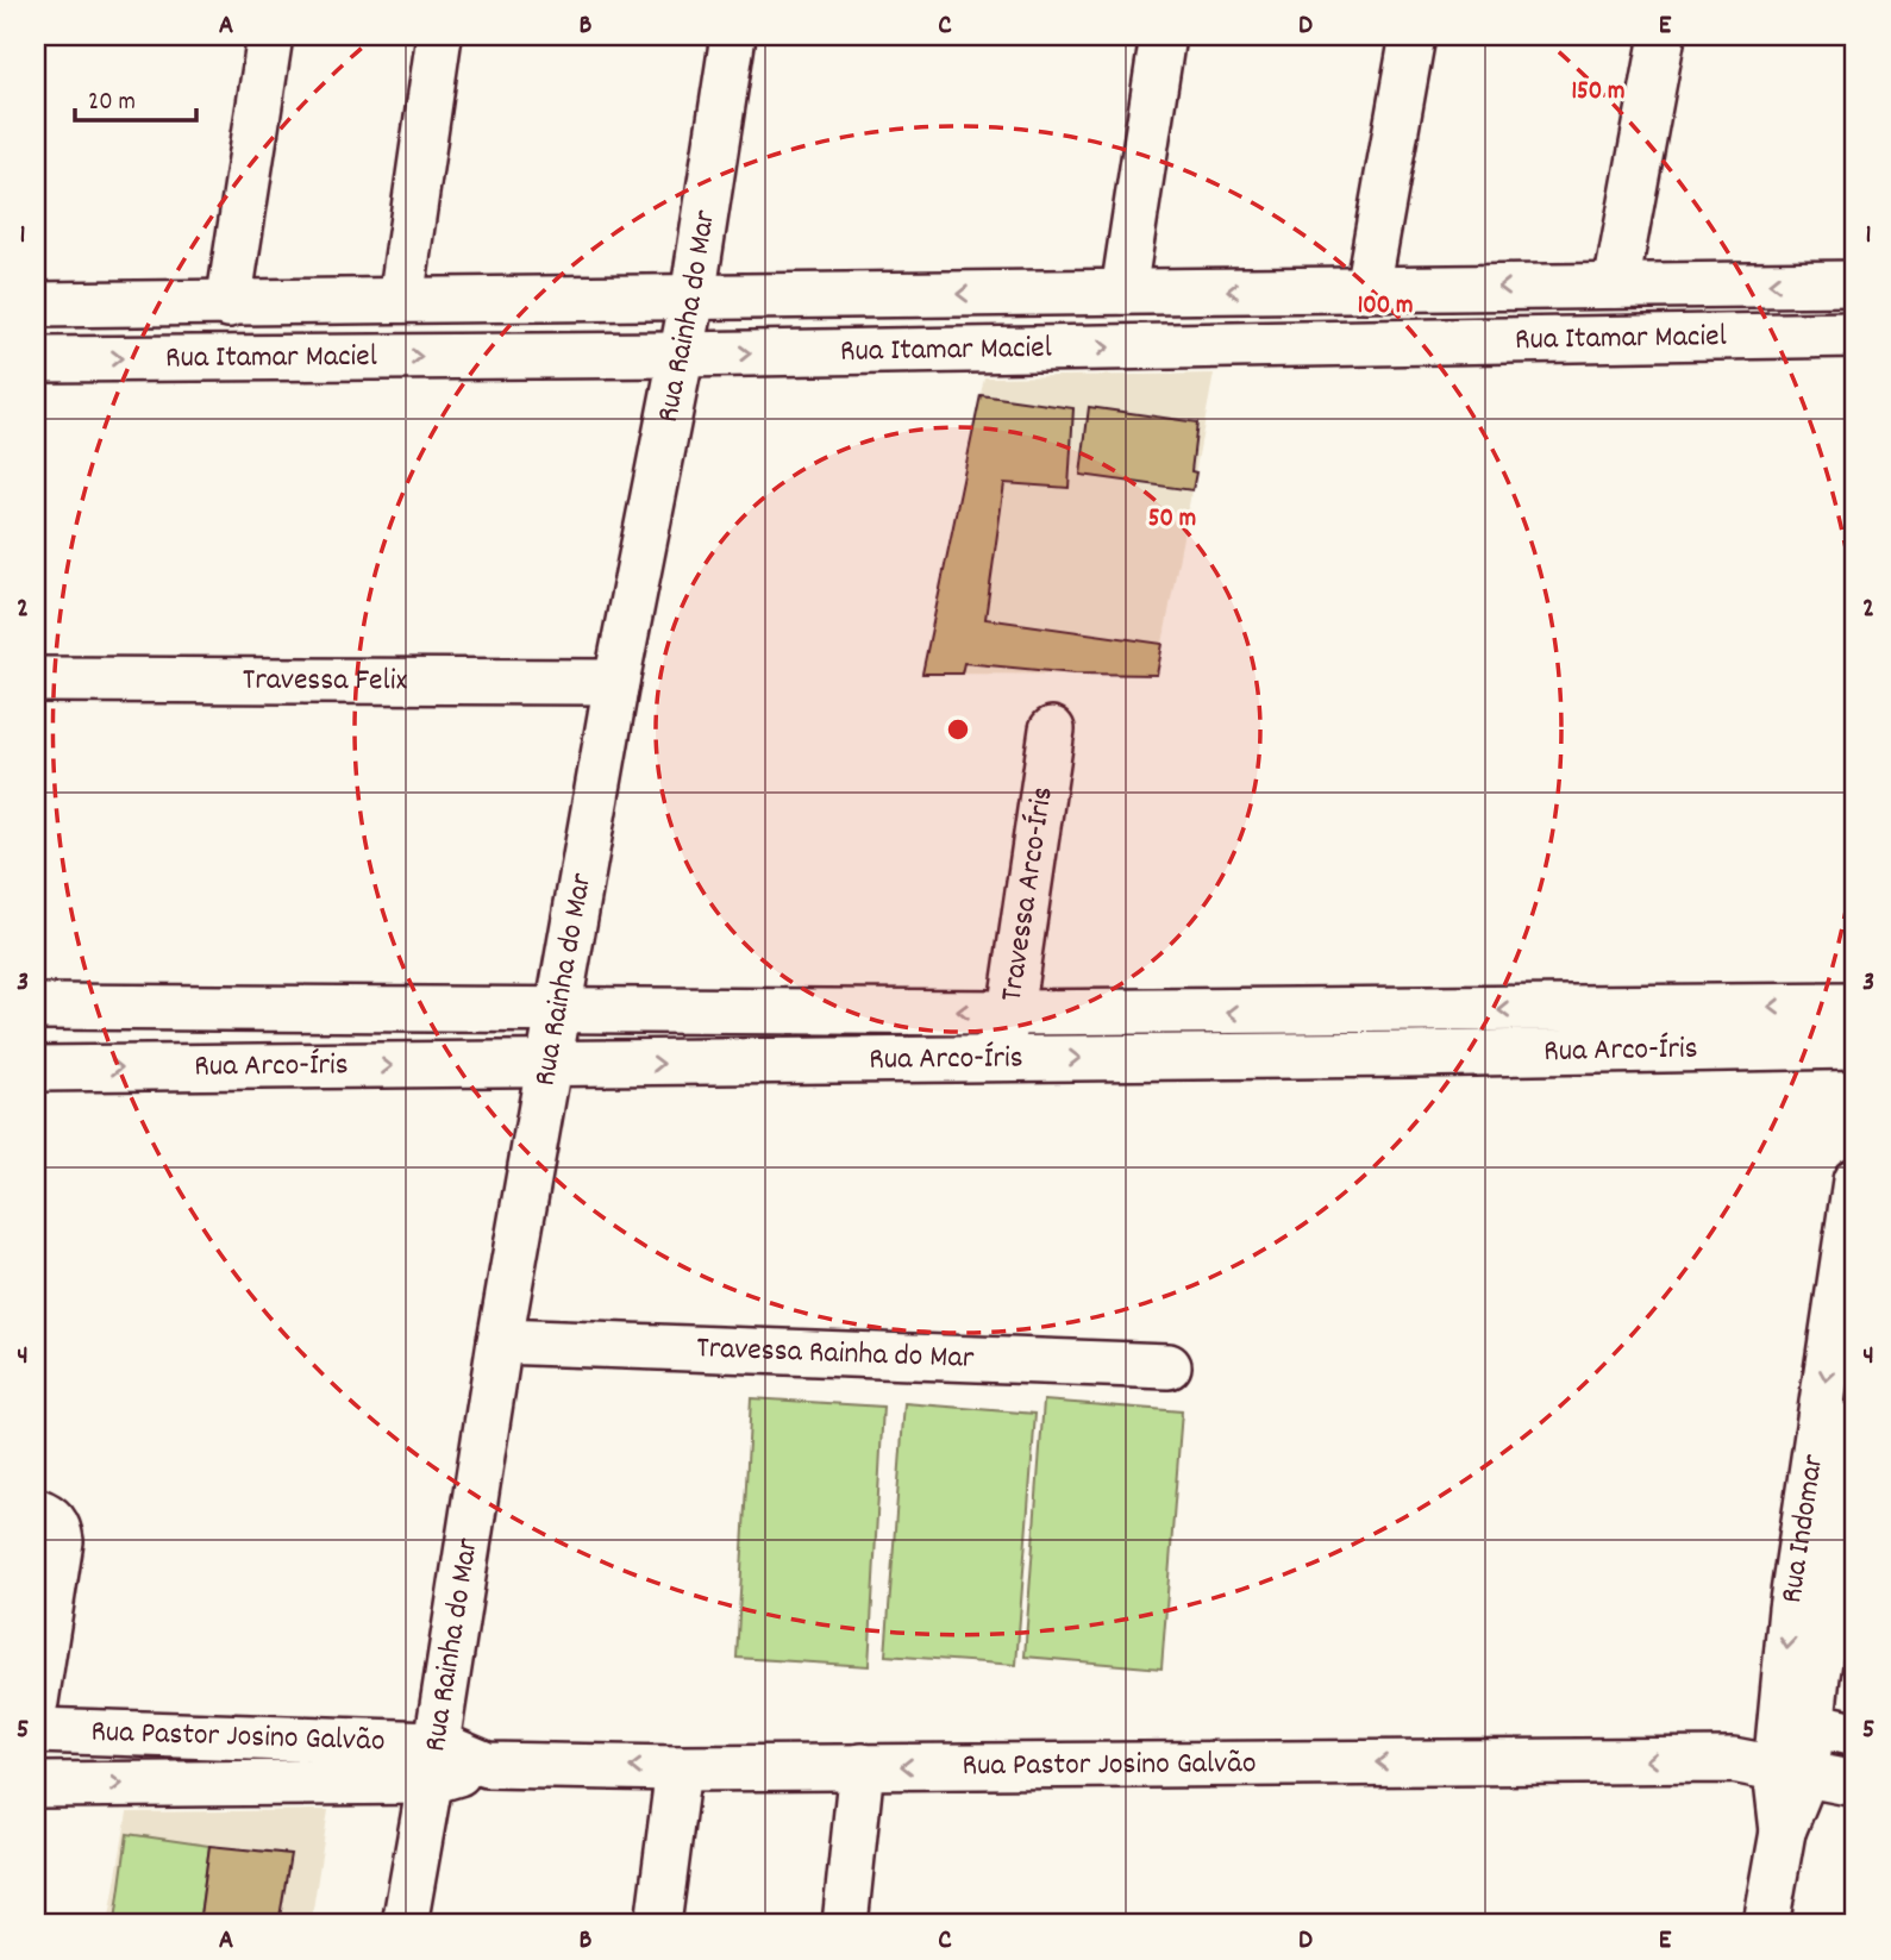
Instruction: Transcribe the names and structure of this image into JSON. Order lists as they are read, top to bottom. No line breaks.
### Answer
{"streets":{"street":["Rua Rainha do Mar","Rua Itamar Maciel","Travessa Felix","Travessa Arco-Íris","Rua Arco-Íris","Travessa Rainha do Mar","Rua Indomar","Rua Pastor Josino Galvão"]},"crossings":[["Rua Rainha do Mar","Rua Itamar Maciel"],["Rua Rainha do Mar","Travessa Felix"],["Rua Rainha do Mar","Rua Arco-Íris"],["Rua Rainha do Mar","Travessa Rainha do Mar"],["Rua Rainha do Mar","Rua Pastor Josino Galvão"],["Travessa Arco-Íris","Rua Arco-Íris"],["Rua Indomar","Rua Pastor Josino Galvão"]],"scale_bar":"20 m","grid":{"columns":["A","B","C","D","E"],"rows":["1","2","3","4","5"]},"rings":["150 m","100 m","50 m"]}
